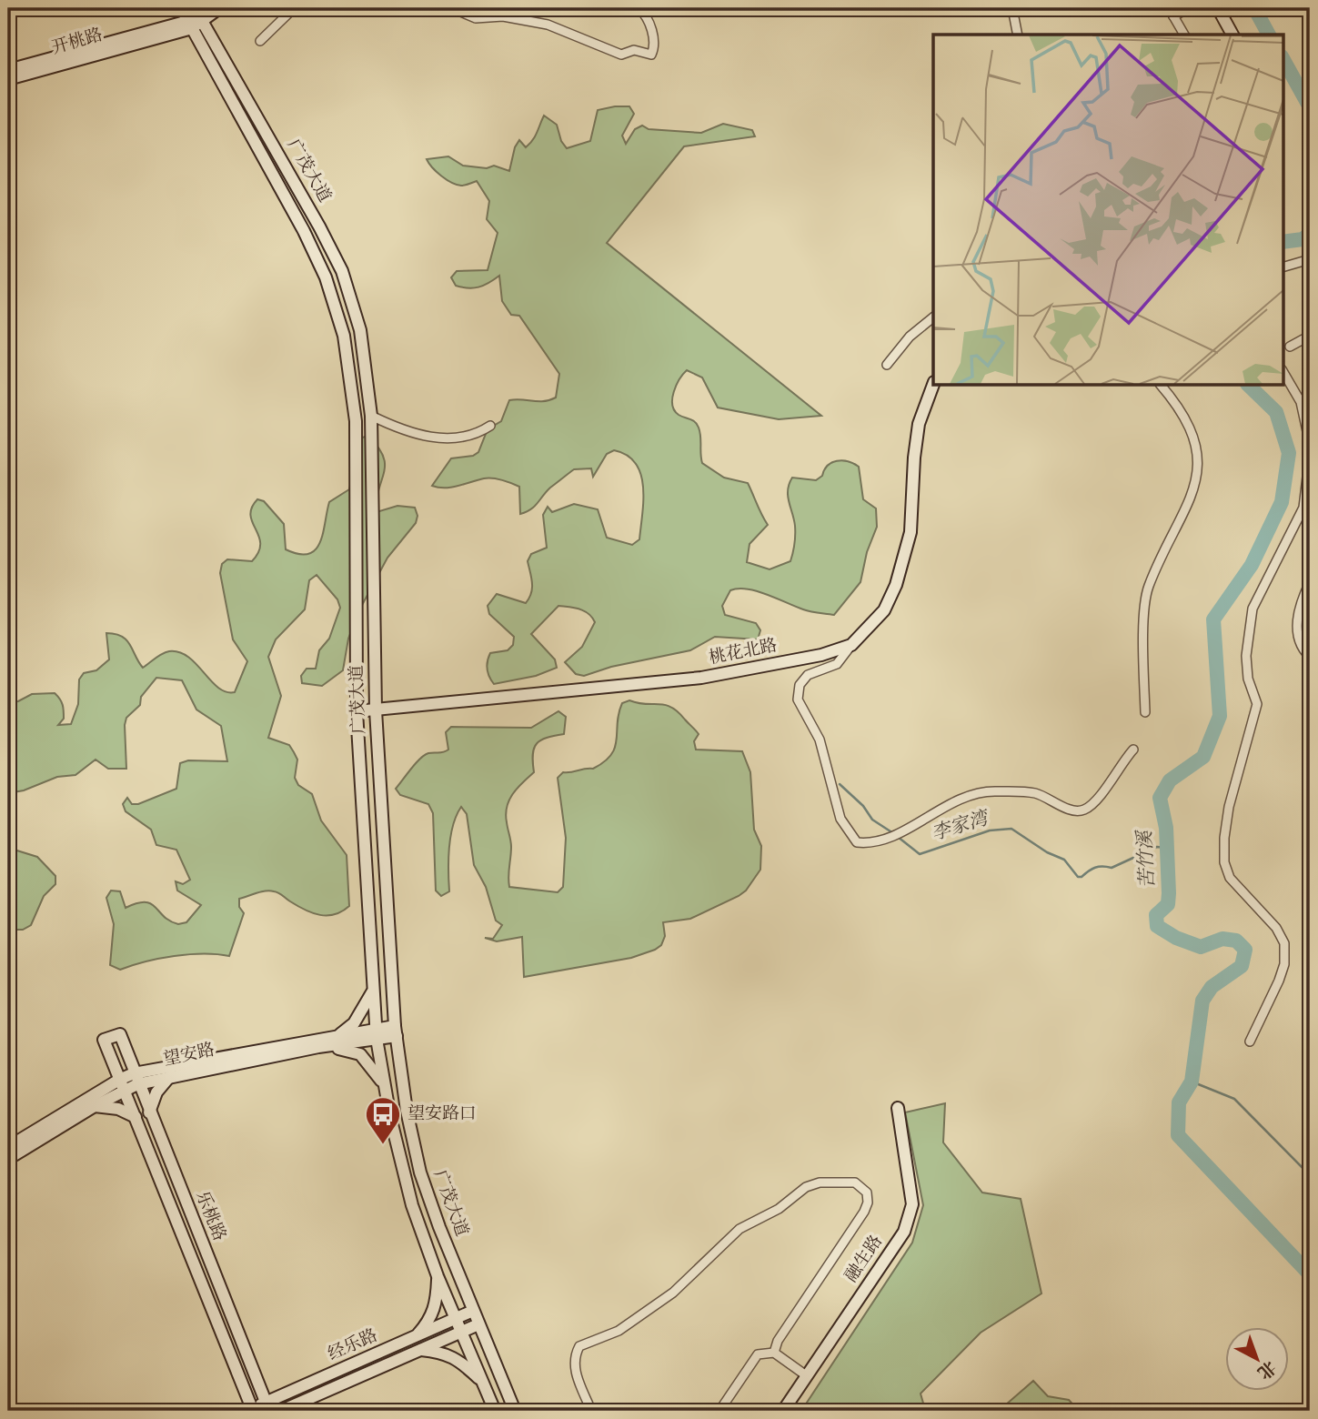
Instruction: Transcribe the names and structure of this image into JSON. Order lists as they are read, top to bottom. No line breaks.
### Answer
{"streets":{"main road":["开桃路","广茂大道","桃花北路","望安路","乐桃路","融生路","经乐路"]},"crossings":[["开桃路","广茂大道"],["广茂大道","桃花北路"],["广茂大道","望安路"],["广茂大道","经乐路"],["望安路","乐桃路"],["乐桃路","经乐路"]],"water":["李家湾","苦竹溪"],"places":{"bus stop":["望安路口"]},"north":"bottom right"}
